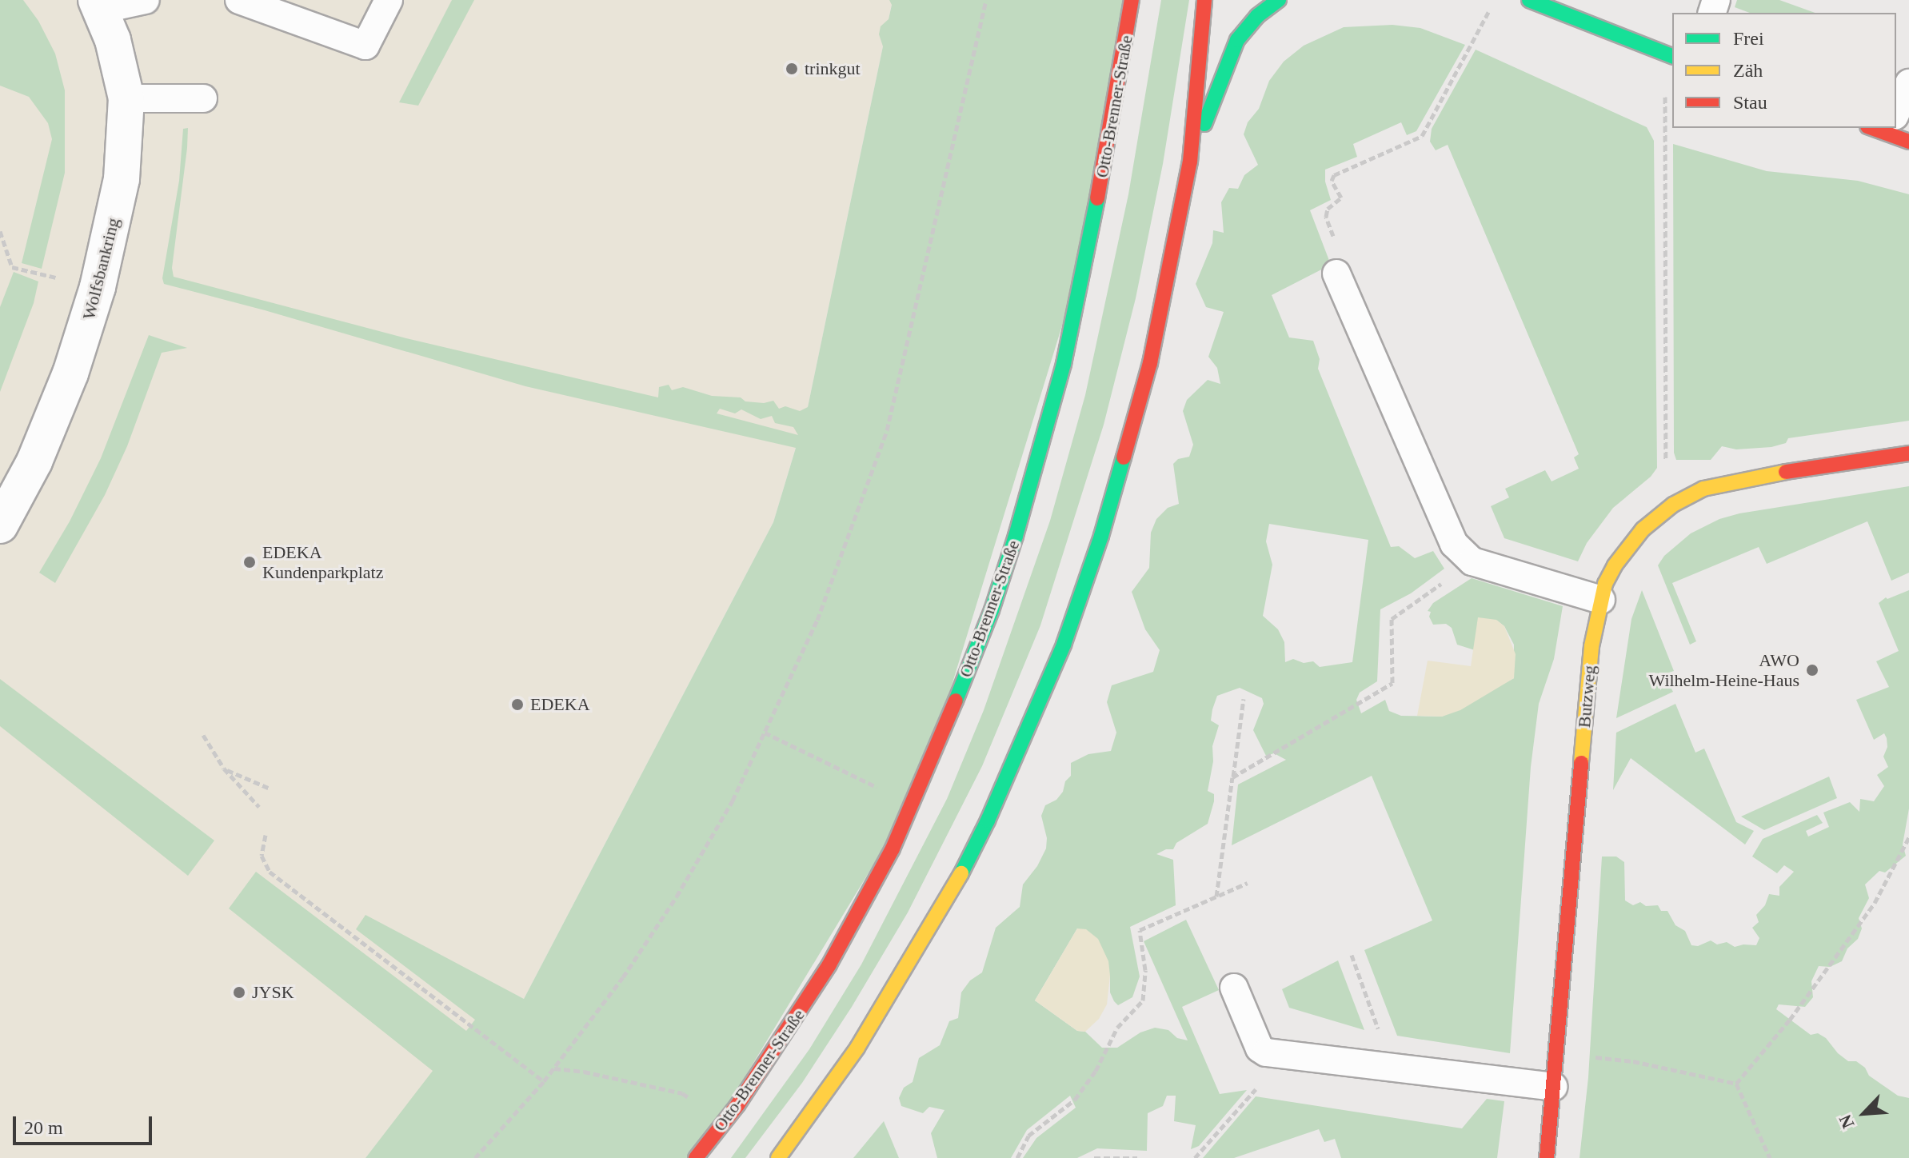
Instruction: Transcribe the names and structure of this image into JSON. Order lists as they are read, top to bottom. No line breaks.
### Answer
{"streets":{"street":["Otto-Brenner-Straße","Wolfsbankring","Butzweg"]},"places":["trinkgut","EDEKA Kundenparkplatz","AWO Wilhelm-Heine-Haus","EDEKA","JYSK"],"legend":["Frei","Zäh","Stau"],"scale_bar":"20 m","north":"bottom left"}
